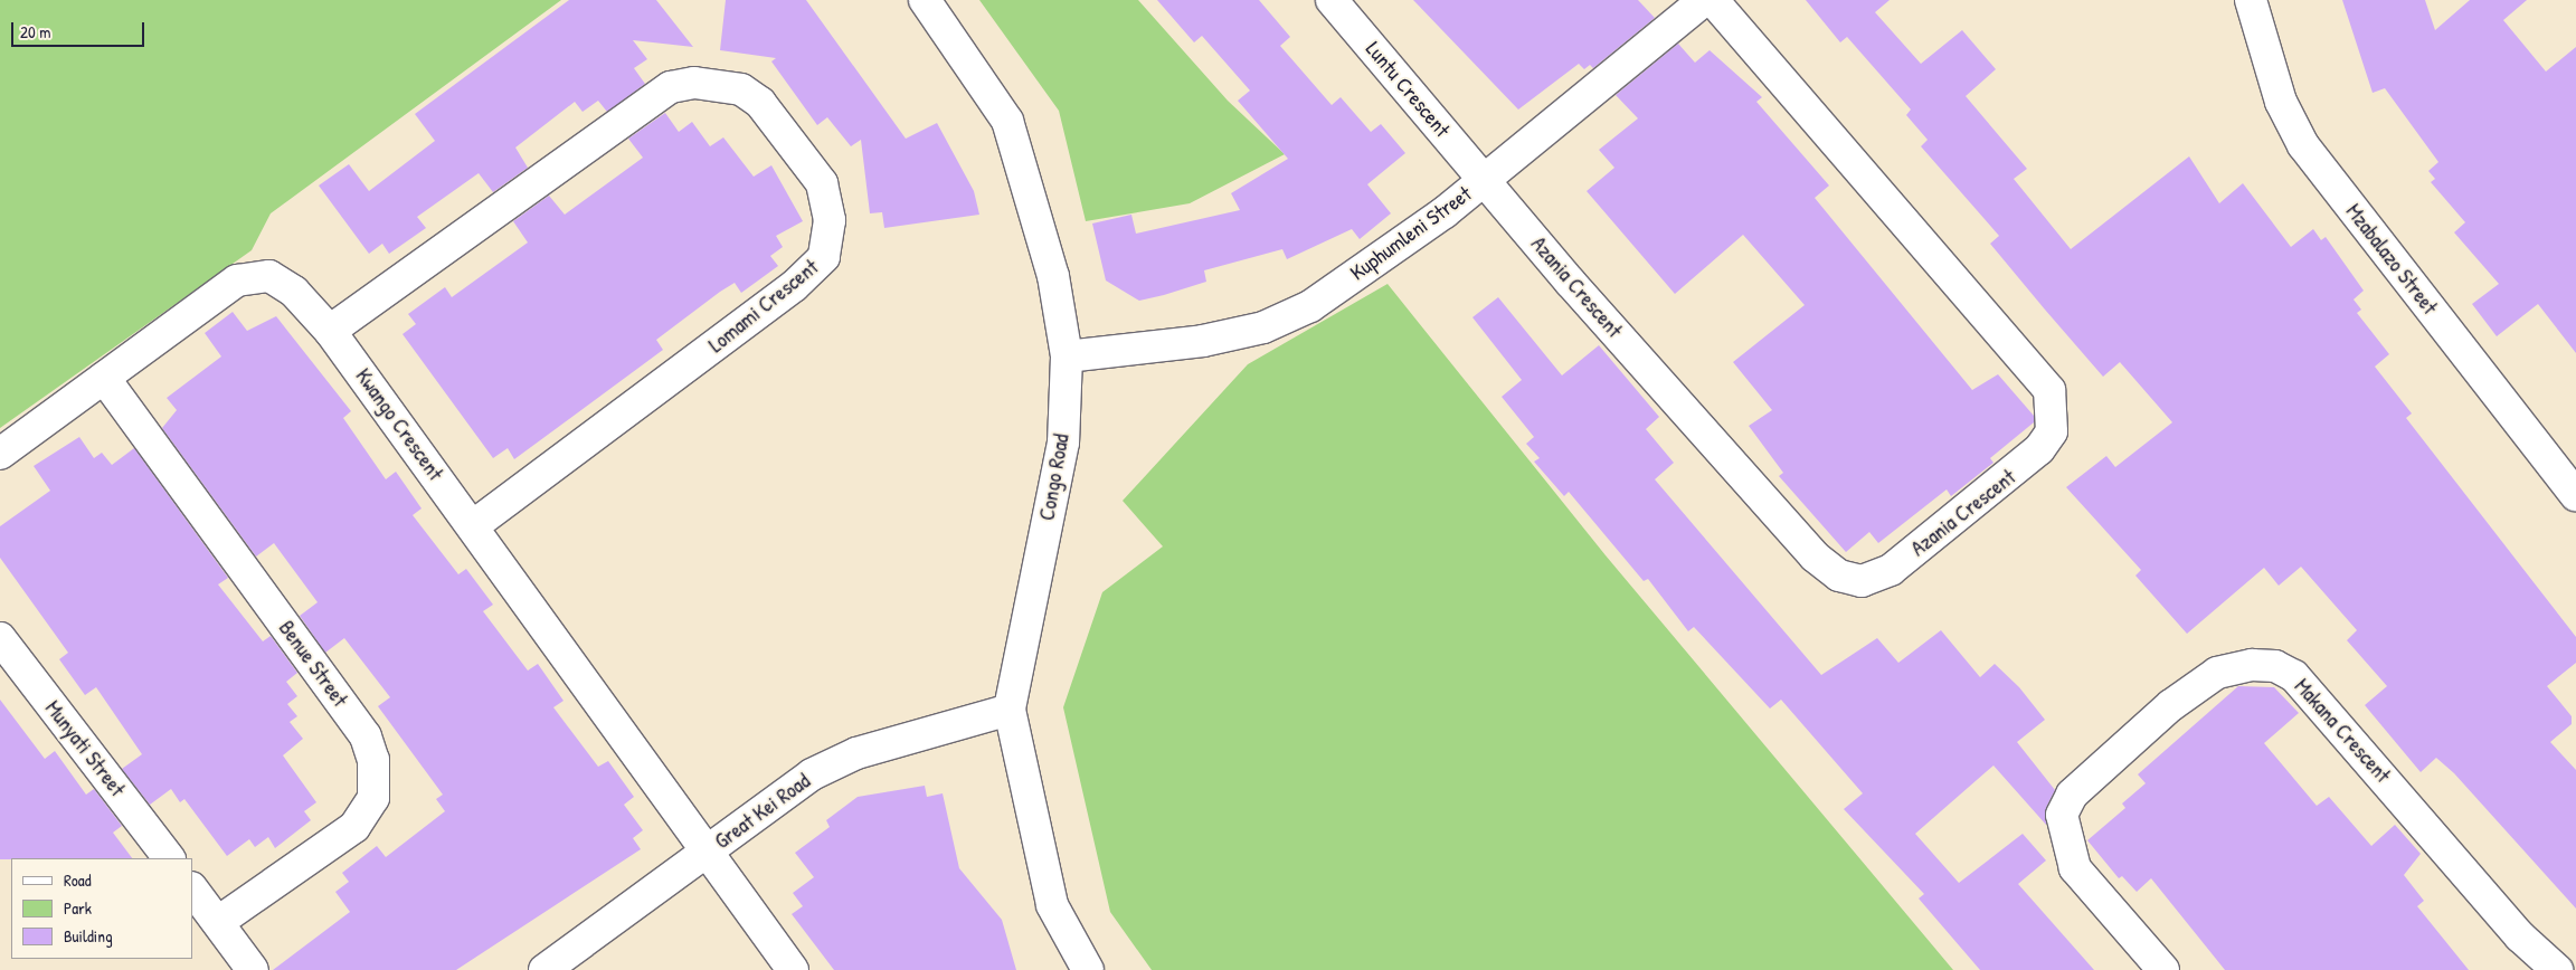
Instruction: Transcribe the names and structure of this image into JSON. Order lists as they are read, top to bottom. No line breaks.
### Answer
{"streets":{"street":["Luntu Crescent","Kuphumleni Street","Mzabalazo Street","Azania Crescent","Lomami Crescent","Kwango Crescent","Congo Road","Benue Street","Makana Crescent","Munyati Street","Great Kei Road"]},"crossings":[["Luntu Crescent","Kuphumleni Street"],["Luntu Crescent","Azania Crescent"],["Kuphumleni Street","Azania Crescent"],["Kuphumleni Street","Congo Road"],["Lomami Crescent","Kwango Crescent"],["Kwango Crescent","Benue Street"],["Kwango Crescent","Great Kei Road"],["Congo Road","Great Kei Road"]],"legend":["Road","Park","Building"],"scale_bar":"20 m"}
